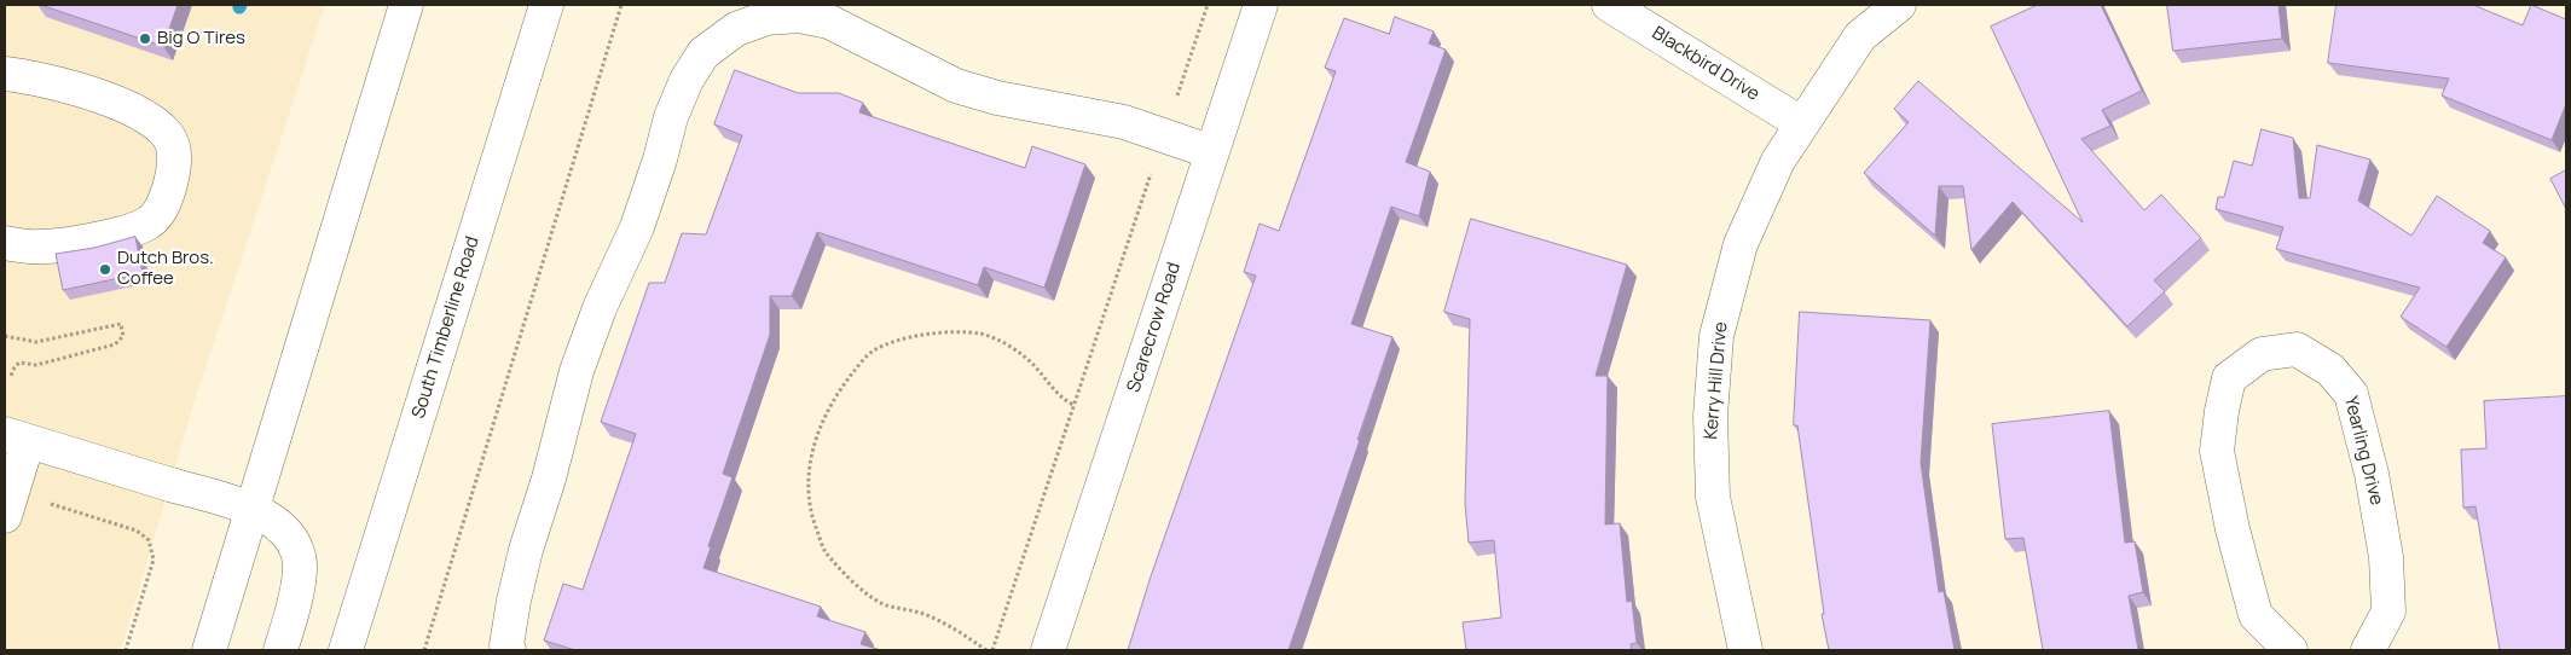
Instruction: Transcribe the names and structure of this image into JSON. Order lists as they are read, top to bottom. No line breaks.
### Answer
{"streets":{"street":["Blackbird Drive","South Timberline Road","Scarecrow Road","Kerry Hill Drive","Yearling Drive"]},"crossings":[["Blackbird Drive","Kerry Hill Drive"]],"places":["Big O Tires","Dutch Bros. Coffee"]}
